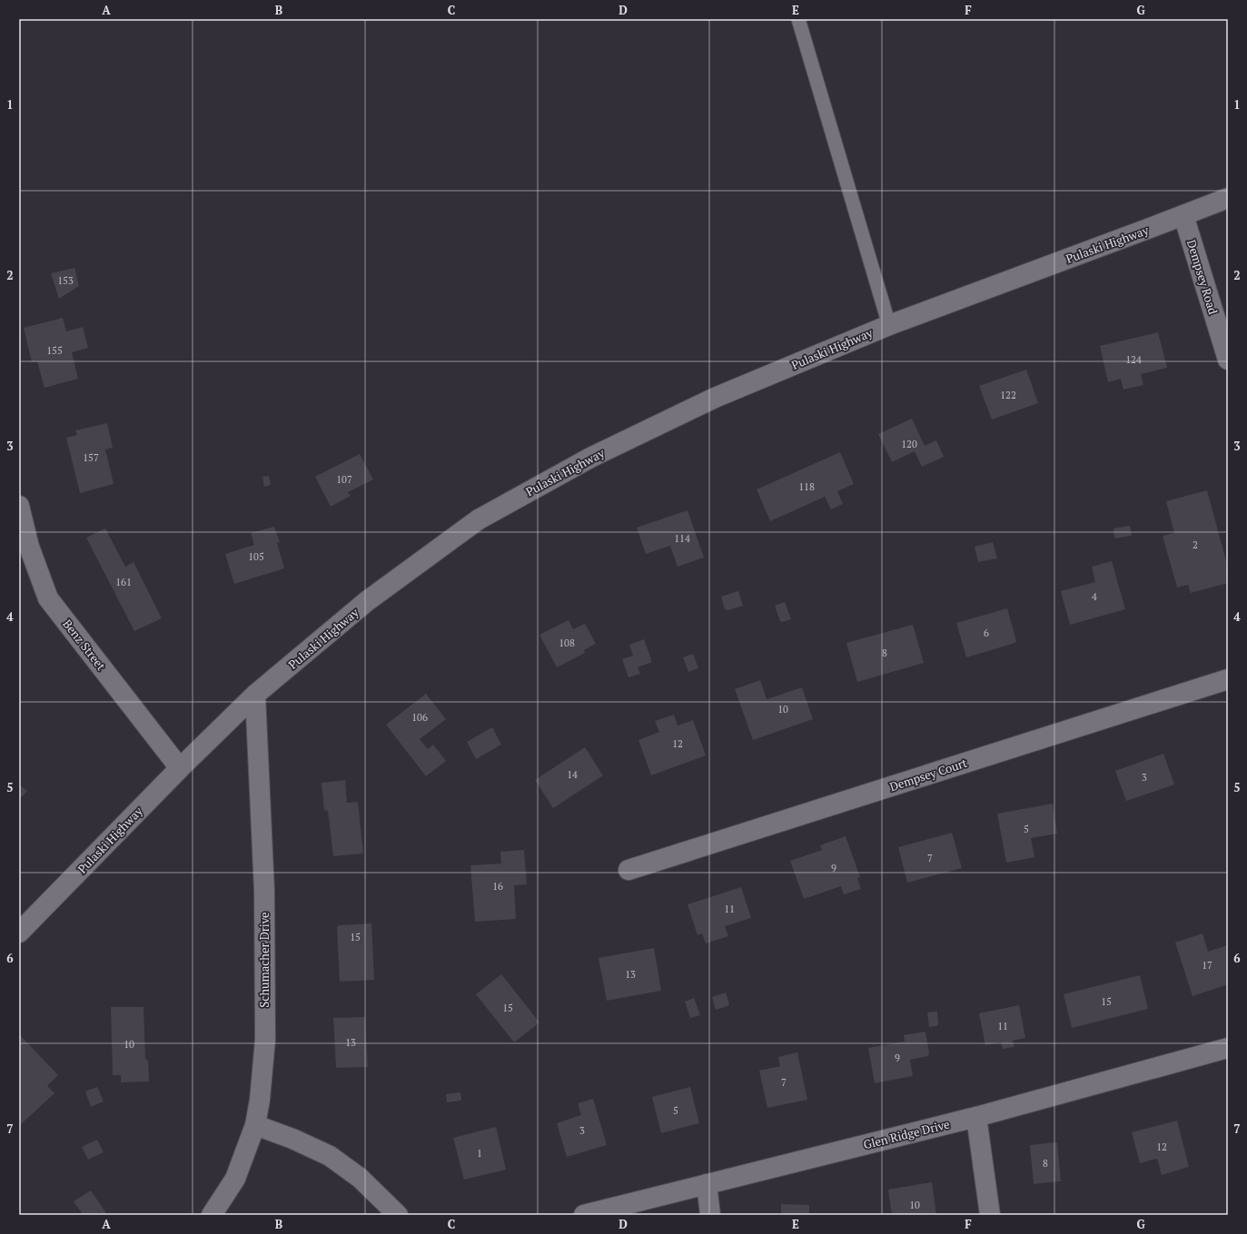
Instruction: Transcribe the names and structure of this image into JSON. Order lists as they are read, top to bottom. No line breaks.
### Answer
{"streets":{"street":["Pulaski Highway","Dempsey Road","Benz Street","Dempsey Court","Schumacher Drive","Glen Ridge Drive"]},"crossings":[["Pulaski Highway","Dempsey Road"],["Pulaski Highway","Benz Street"],["Pulaski Highway","Schumacher Drive"]],"house_numbers":["153","155","124","122","120","157","107","118","114","2","105","161","4","6","108","8","10","106","12","14","3","5","7","9","16","11","15","17","13","15","15","11","13","10","9","7","5","3","12","1","8","10"],"grid":{"columns":["A","B","C","D","E","F","G"],"rows":["1","2","3","4","5","6","7"]}}
